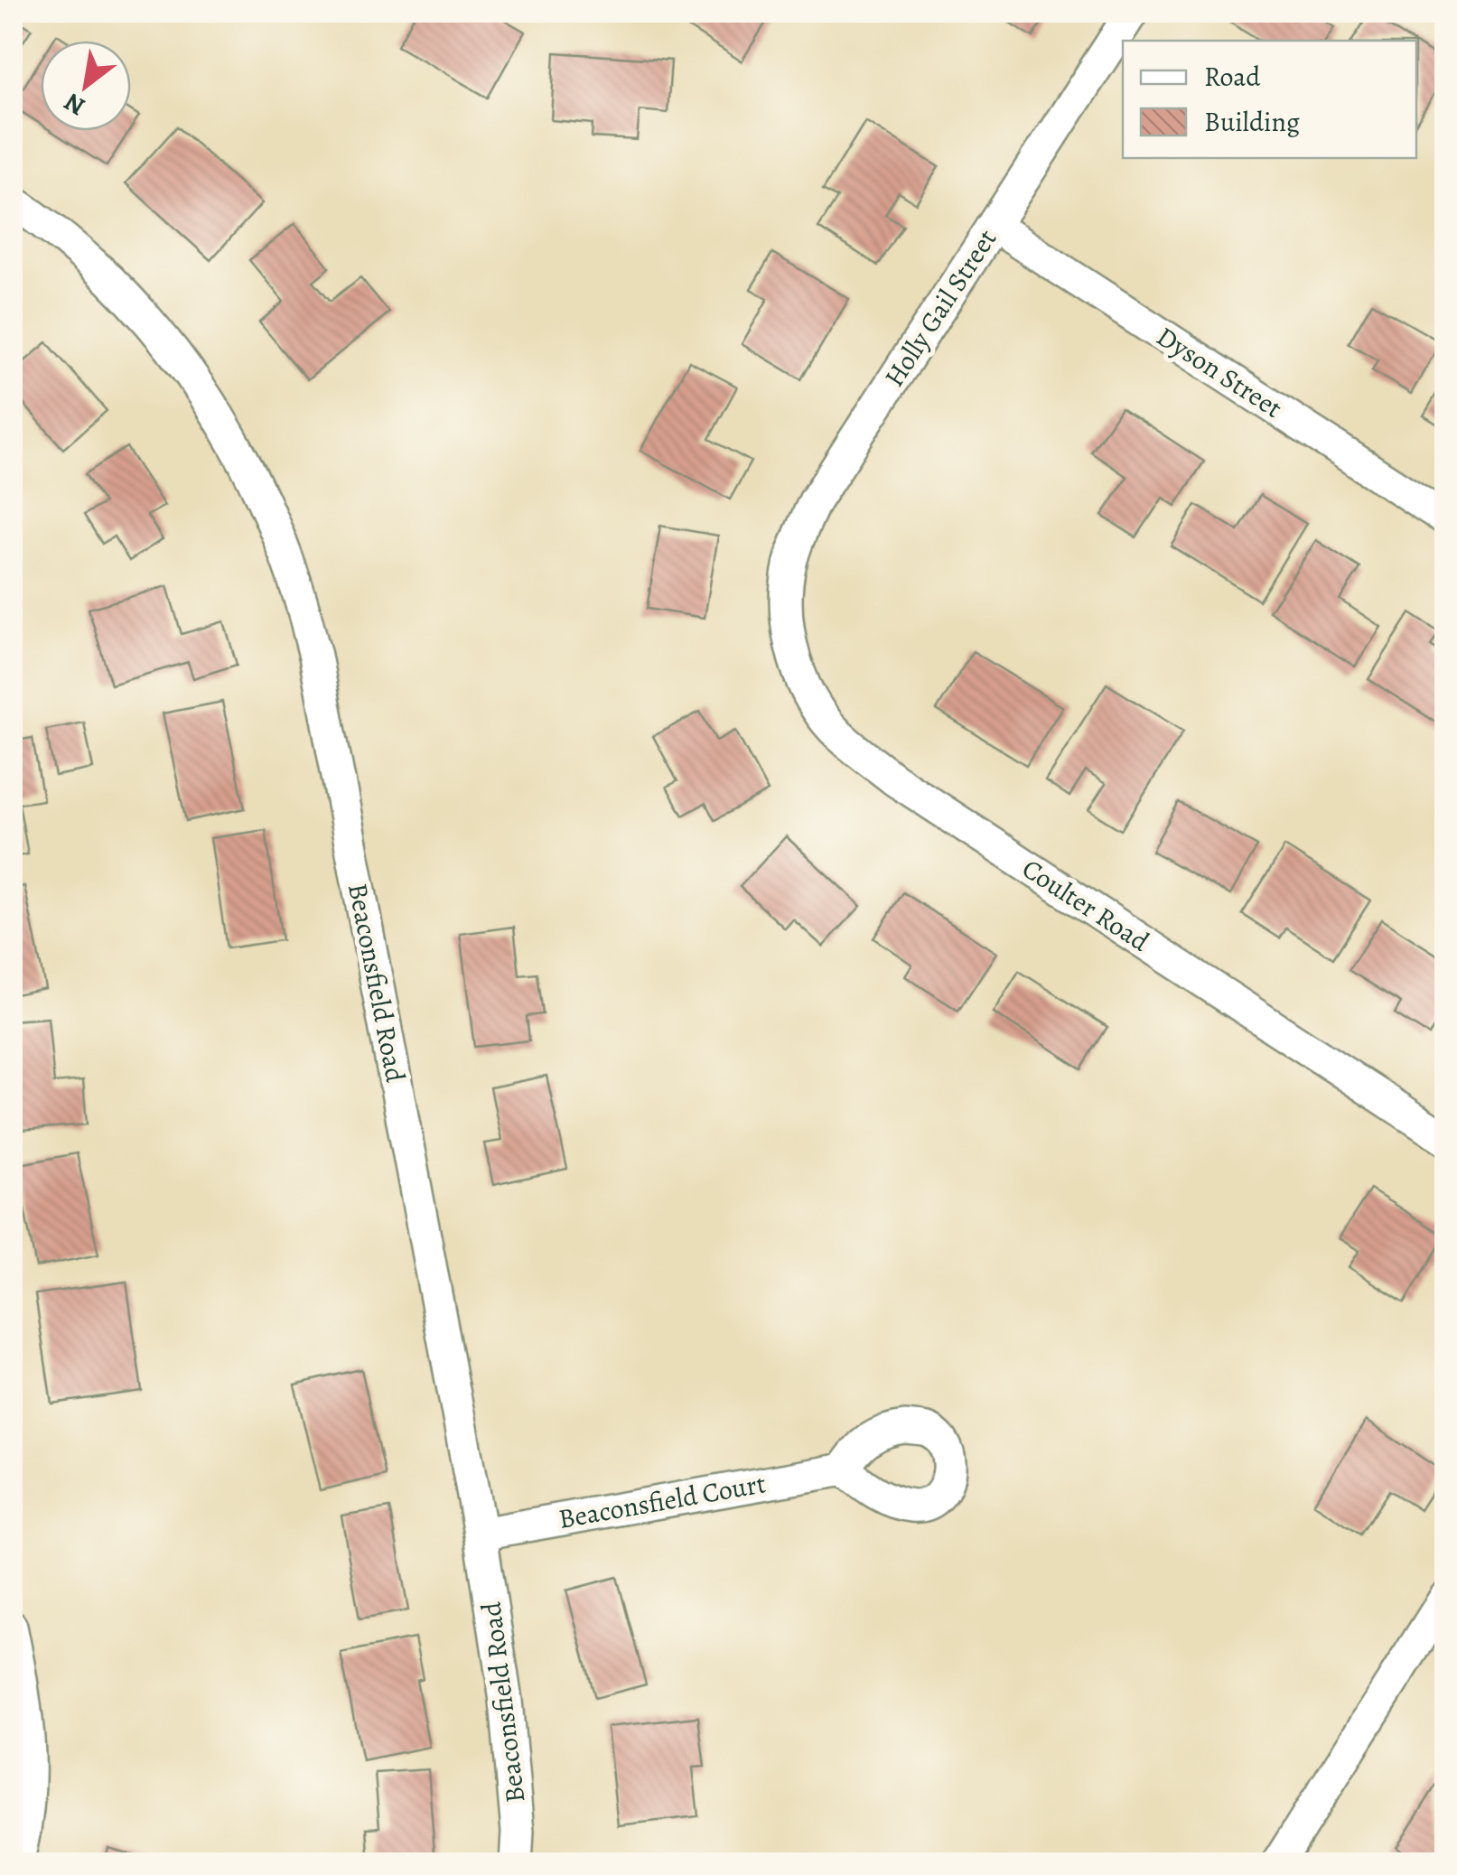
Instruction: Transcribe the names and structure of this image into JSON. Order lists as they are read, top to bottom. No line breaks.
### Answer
{"streets":{"street":["Holly Gail Street","Dyson Street","Coulter Road","Beaconsfield Road","Beaconsfield Court"]},"crossings":[["Holly Gail Street","Dyson Street"],["Holly Gail Street","Coulter Road"],["Beaconsfield Road","Beaconsfield Court"]],"legend":["Road","Building"],"north":"bottom left"}
